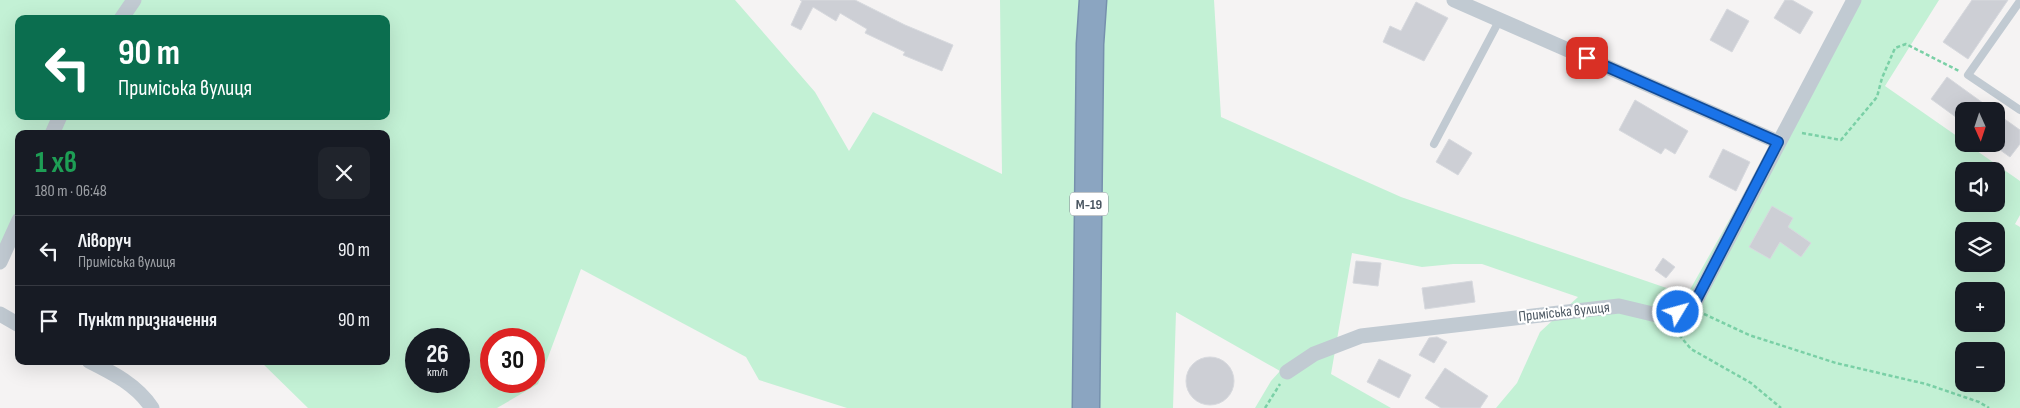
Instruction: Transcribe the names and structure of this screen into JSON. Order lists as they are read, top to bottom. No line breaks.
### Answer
{"streets":{"highway":["М-19"],"street":["Приміська вулиця"]},"north":"bottom","page":{"turn":["90 m","Приміська вулиця"],"map_buttons":["+","−"],"heading":["1 хв","180 m · 06:48"],"list":[{"name":"Ліворуч","note":"Приміська вулиця","value":"90 m"},{"name":"Пункт призначення","value":"90 m"}],"speed":"26 km/h","limit":"30"}}
